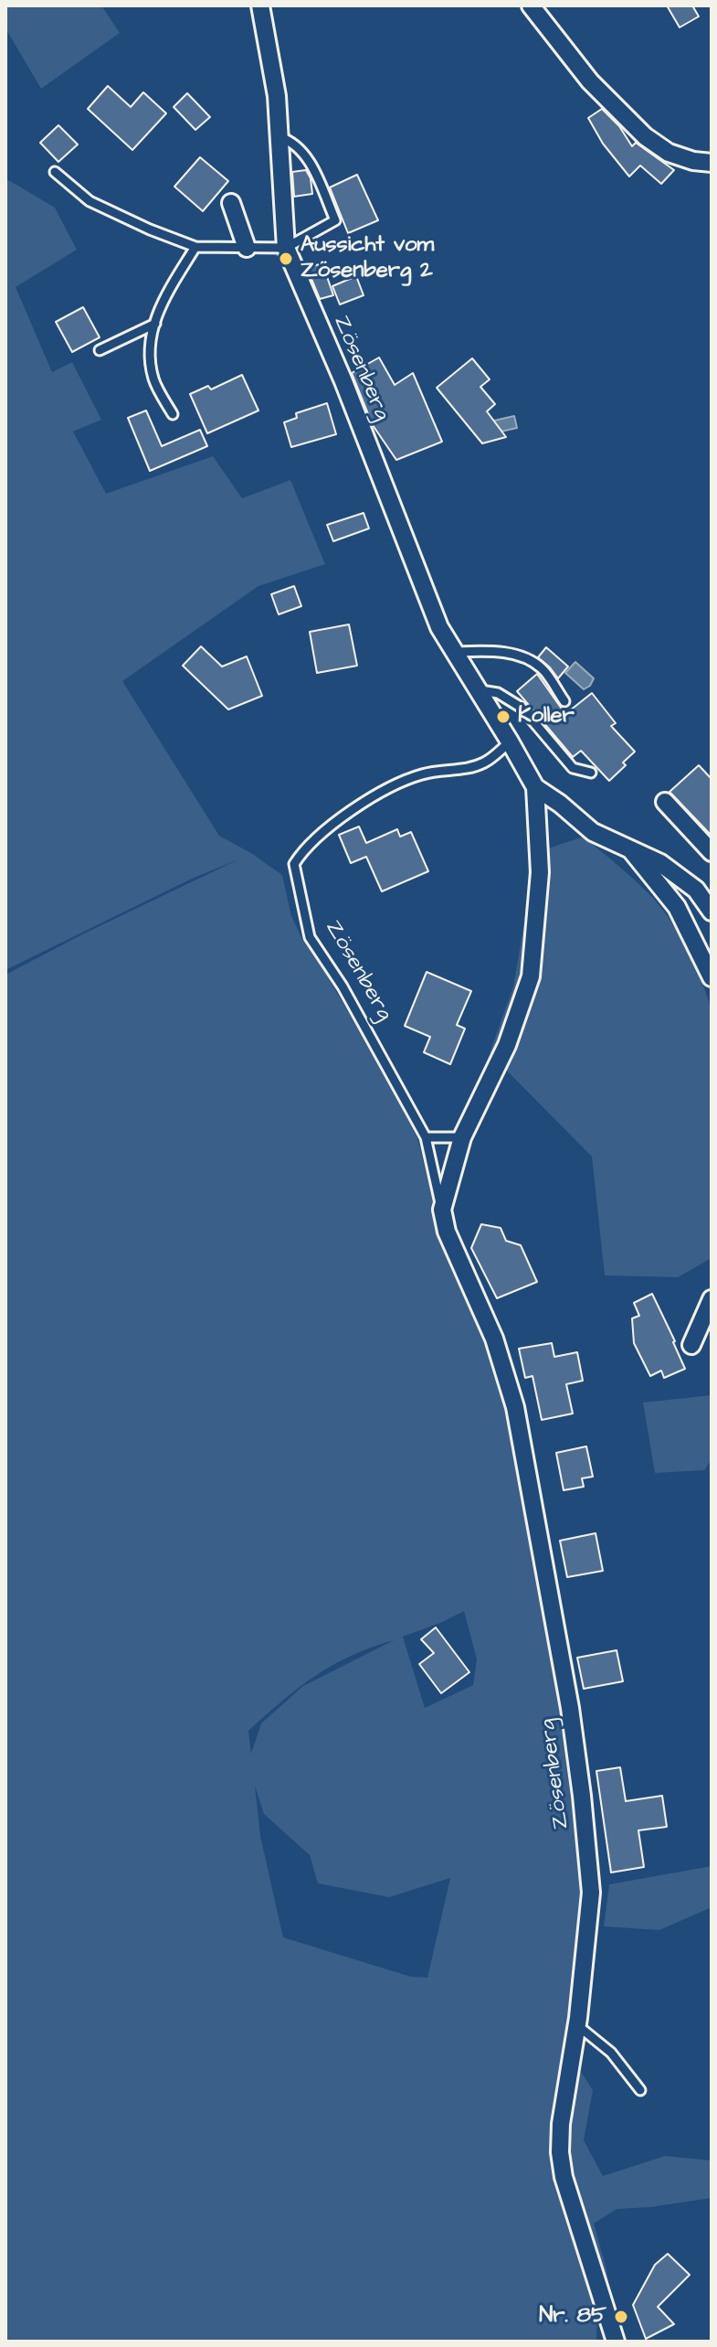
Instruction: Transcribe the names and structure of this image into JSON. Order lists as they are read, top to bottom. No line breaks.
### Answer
{"streets":{"street":["Zösenberg"]},"places":["Aussicht vom Zösenberg 2","Koller","Nr. 85"]}
